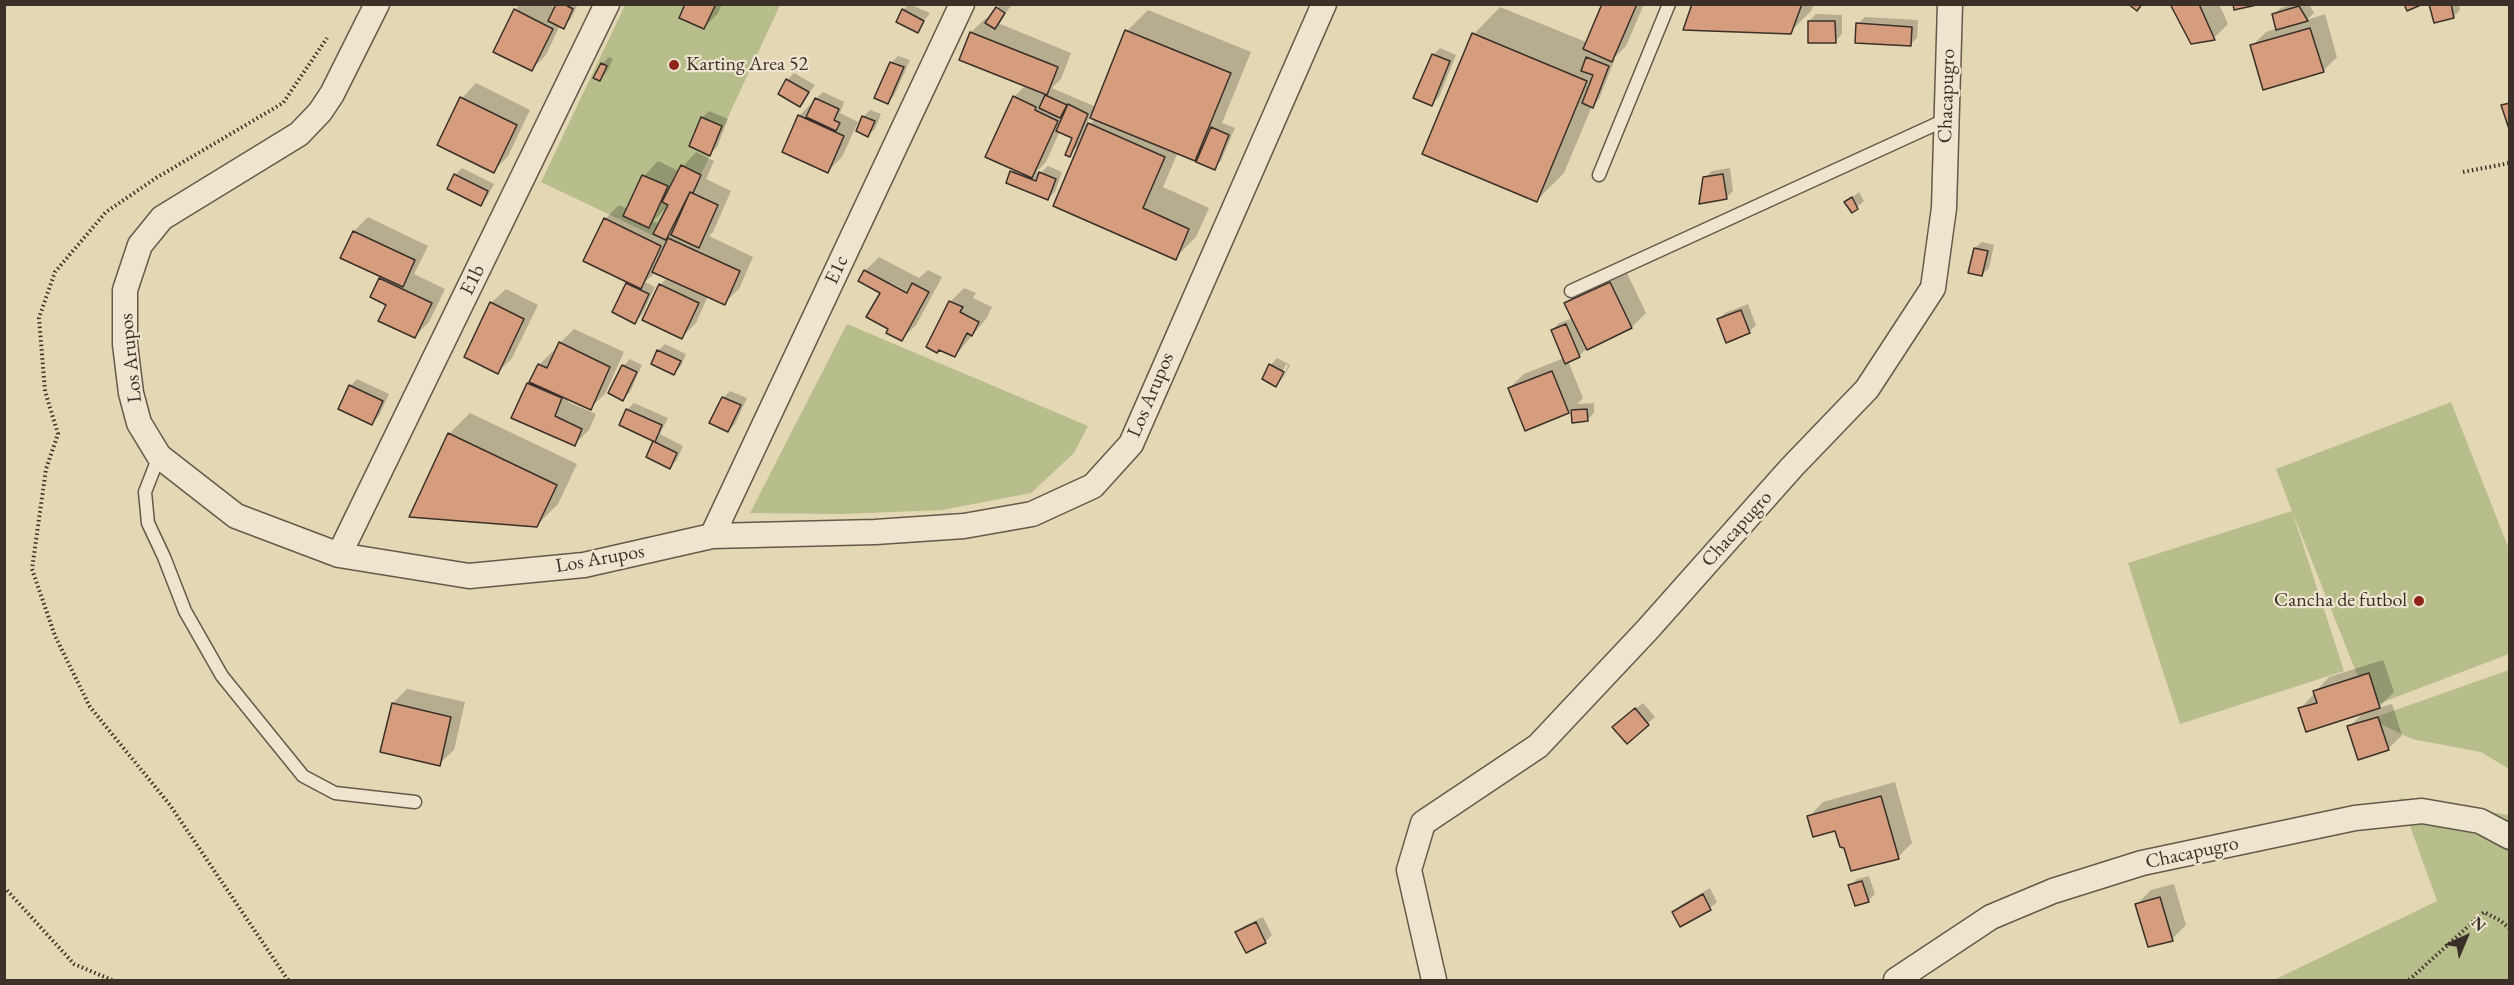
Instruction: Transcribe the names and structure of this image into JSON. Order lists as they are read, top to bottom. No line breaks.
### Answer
{"streets":{"street":["Chacapugro","E1c","E1b","Los Arupos"]},"crossings":[["E1c","Los Arupos"],["E1b","Los Arupos"]],"places":["Karting Area 52","Cancha de futbol"],"north":"top right"}
